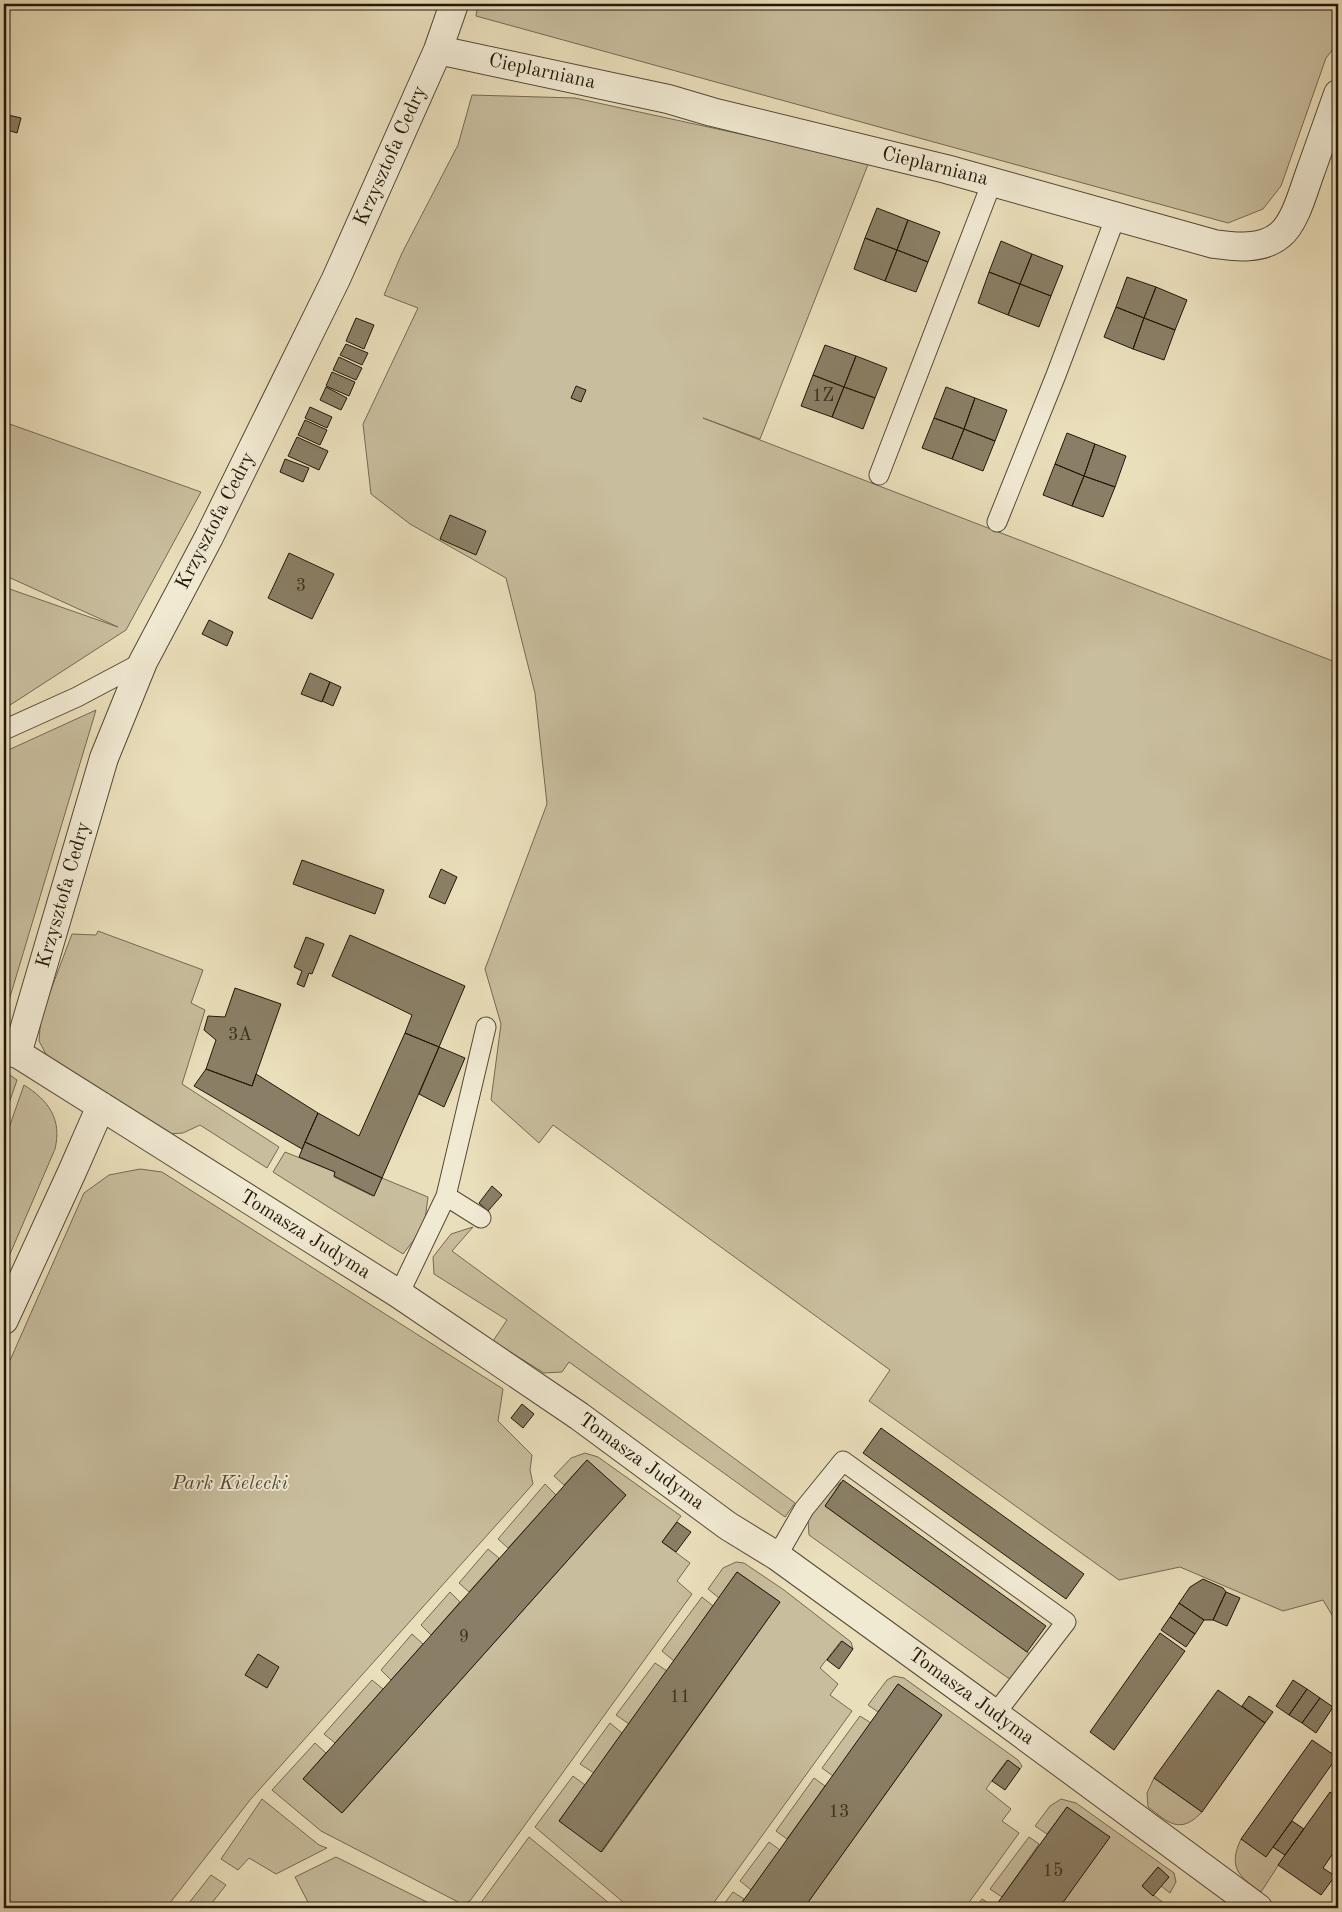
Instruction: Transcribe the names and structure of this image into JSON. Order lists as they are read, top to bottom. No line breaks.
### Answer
{"streets":{"street":["Cieplarniana","Krzysztofa Cedry","Tomasza Judyma"]},"crossings":[["Cieplarniana","Krzysztofa Cedry"],["Krzysztofa Cedry","Tomasza Judyma"]],"parks":["Park Kielecki"],"house_numbers":["1Z","3","3A","9","11","13","15"]}
